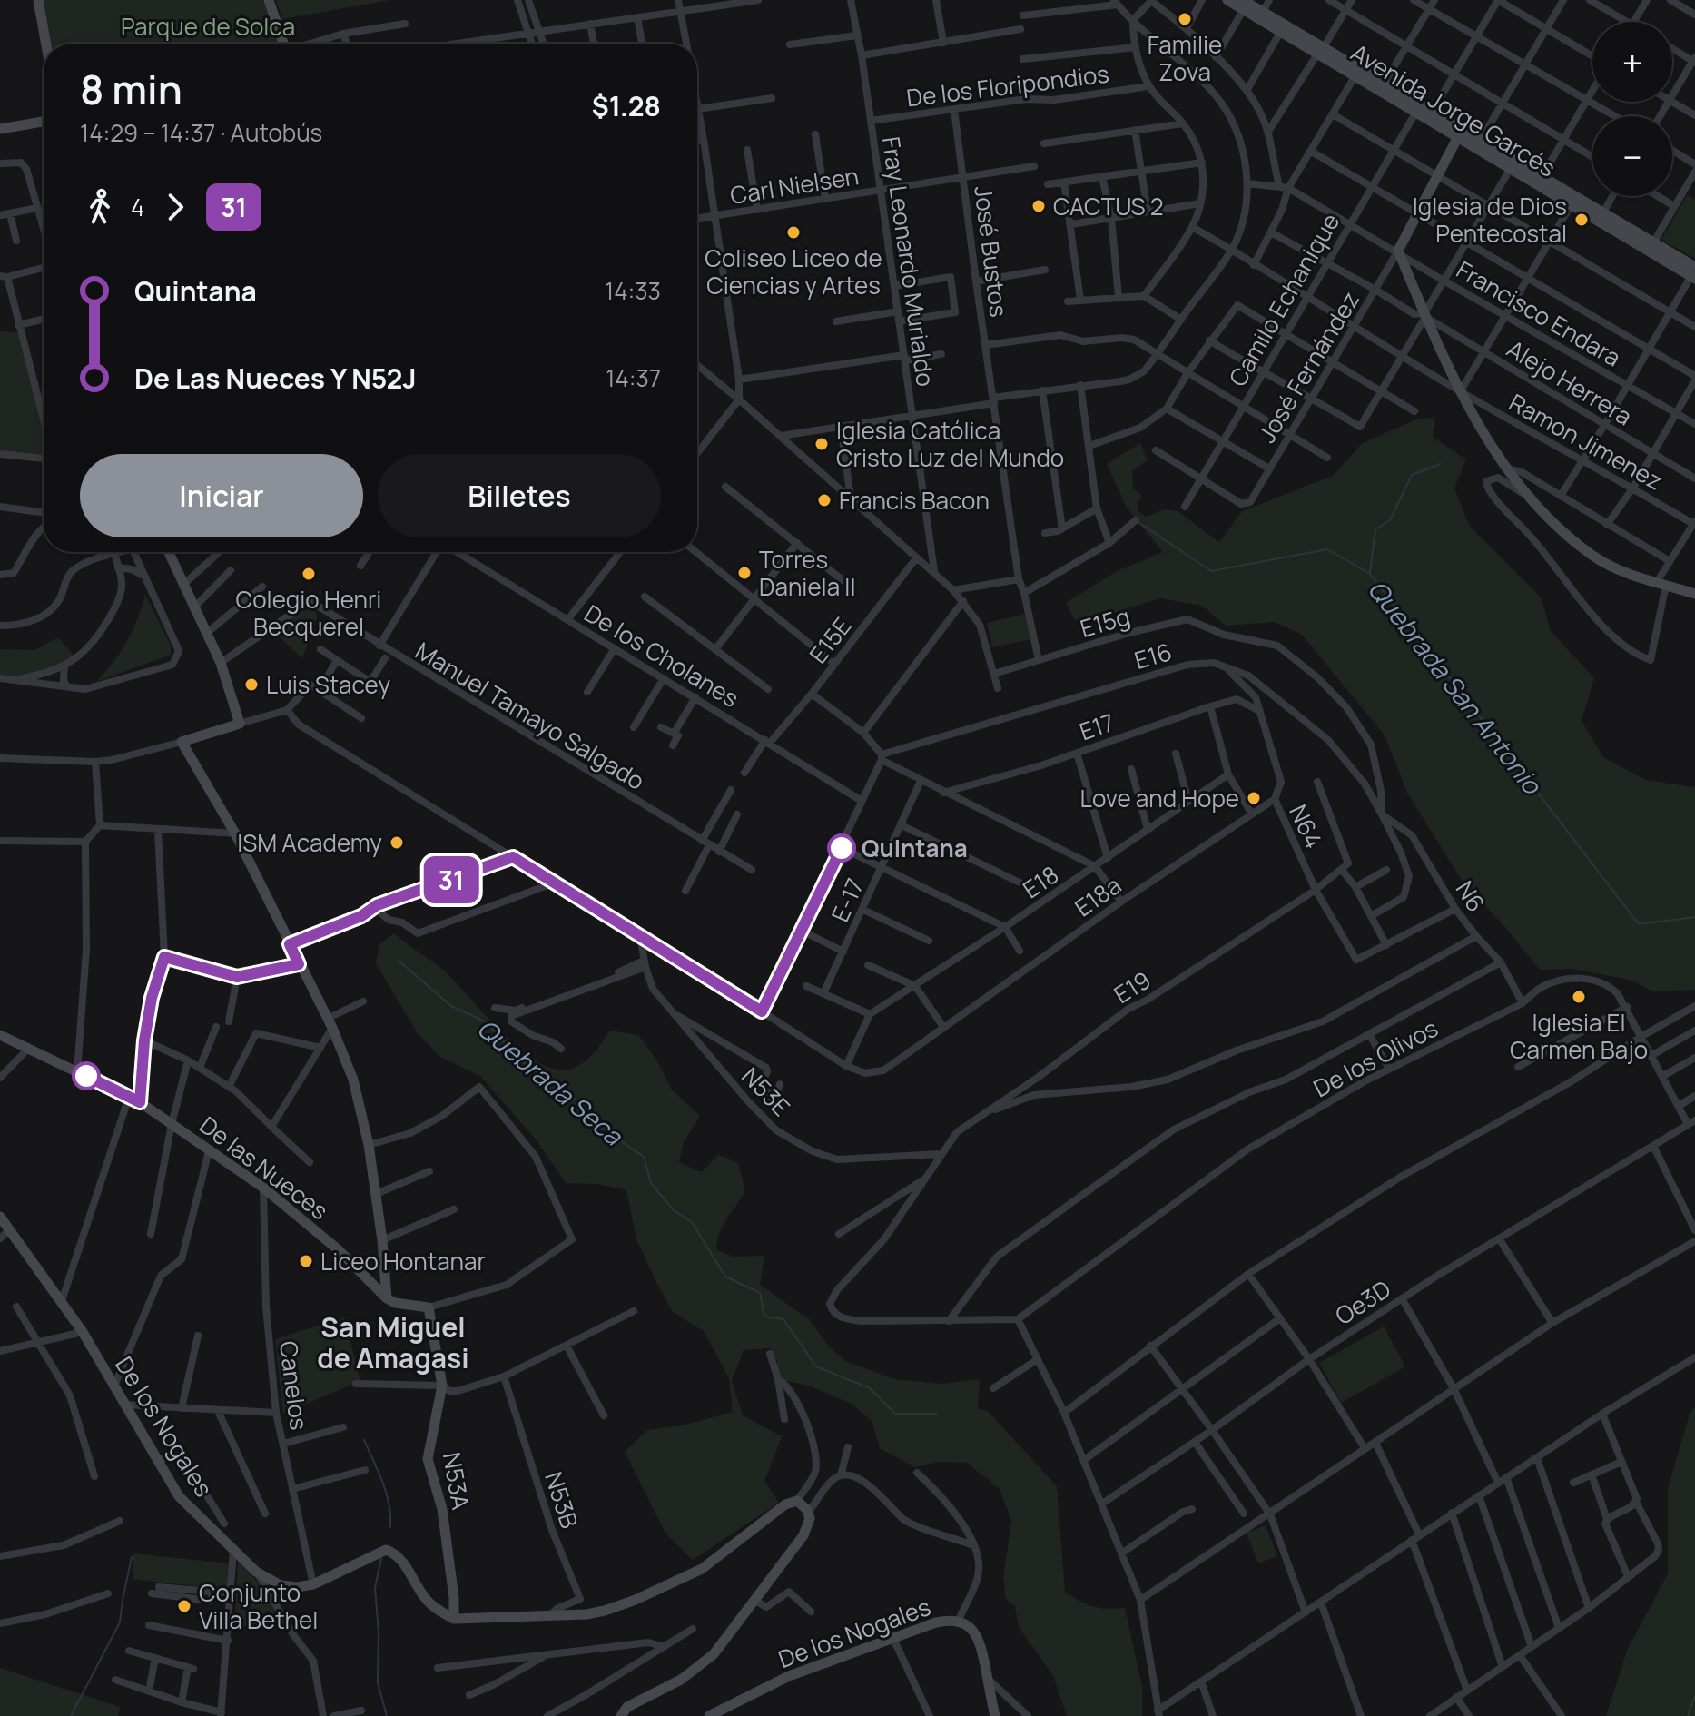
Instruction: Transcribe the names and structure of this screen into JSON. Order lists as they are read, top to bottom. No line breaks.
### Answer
{"streets":{"street":["De los Floripondios","Avenida Jorge Garcés","Carl Nielsen","José Bustos","Fray Leonardo Murialdo","Camilo Echanique","Francisco Endara","José Fernández","Alejo Herrera","Ramon Jimenez","E15g","E15E","De los Cholanes","E16","Manuel Tamayo Salgado","E17","N64","E18","E18a","N6","E-17","E19","De los Olivos","N53E","De las Nueces","Oe3D","Canelos","De los Nogales","N53A","N53B"]},"crossings":[["De los Floripondios","José Bustos"],["De los Floripondios","Fray Leonardo Murialdo"],["Avenida Jorge Garcés","Camilo Echanique"],["Carl Nielsen","José Bustos"],["Carl Nielsen","Fray Leonardo Murialdo"],["José Bustos","E15g"],["Camilo Echanique","Francisco Endara"],["Camilo Echanique","José Fernández"],["Camilo Echanique","Alejo Herrera"],["Camilo Echanique","Ramon Jimenez"],["Francisco Endara","José Fernández"],["José Fernández","Alejo Herrera"],["José Fernández","Ramon Jimenez"],["E15g","E16"],["E15g","N6"],["E15E","De los Cholanes"],["E16","N64"],["E16","N6"],["E17","N64"],["N64","E18a"],["N64","E19"],["N6","De los Olivos"],["E19","N53E"],["De las Nueces","Canelos"],["Canelos","De los Nogales"],["De los Nogales","N53A"]],"districts":["San Miguel de Amagasi"],"water":["Quebrada San Antonio","Quebrada Seca"],"parks":["Parque de Solca"],"places":["Familie Zova","CACTUS 2","Iglesia de Dios Pentecostal","Coliseo Liceo de Ciencias y Artes","Iglesia Católica Cristo Luz del Mundo","Francis Bacon","Torres Daniela II","Colegio Henri Becquerel","Luis Stacey","Love and Hope","ISM Academy","Quintana","Iglesia El Carmen Bajo","Liceo Hontanar","Conjunto Villa Bethel"],"lines":["bus line 31"],"page":{"on_map":"31","map_buttons":["+","−"],"heading":["8 min","14:29 – 14:37 · Autobús","$1.28"],"legs":["4","31"],"list":[{"name":"Quintana","value":"14:33"},{"name":"De Las Nueces Y N52J","value":"14:37"}],"buttons":["Iniciar","Billetes"]}}
